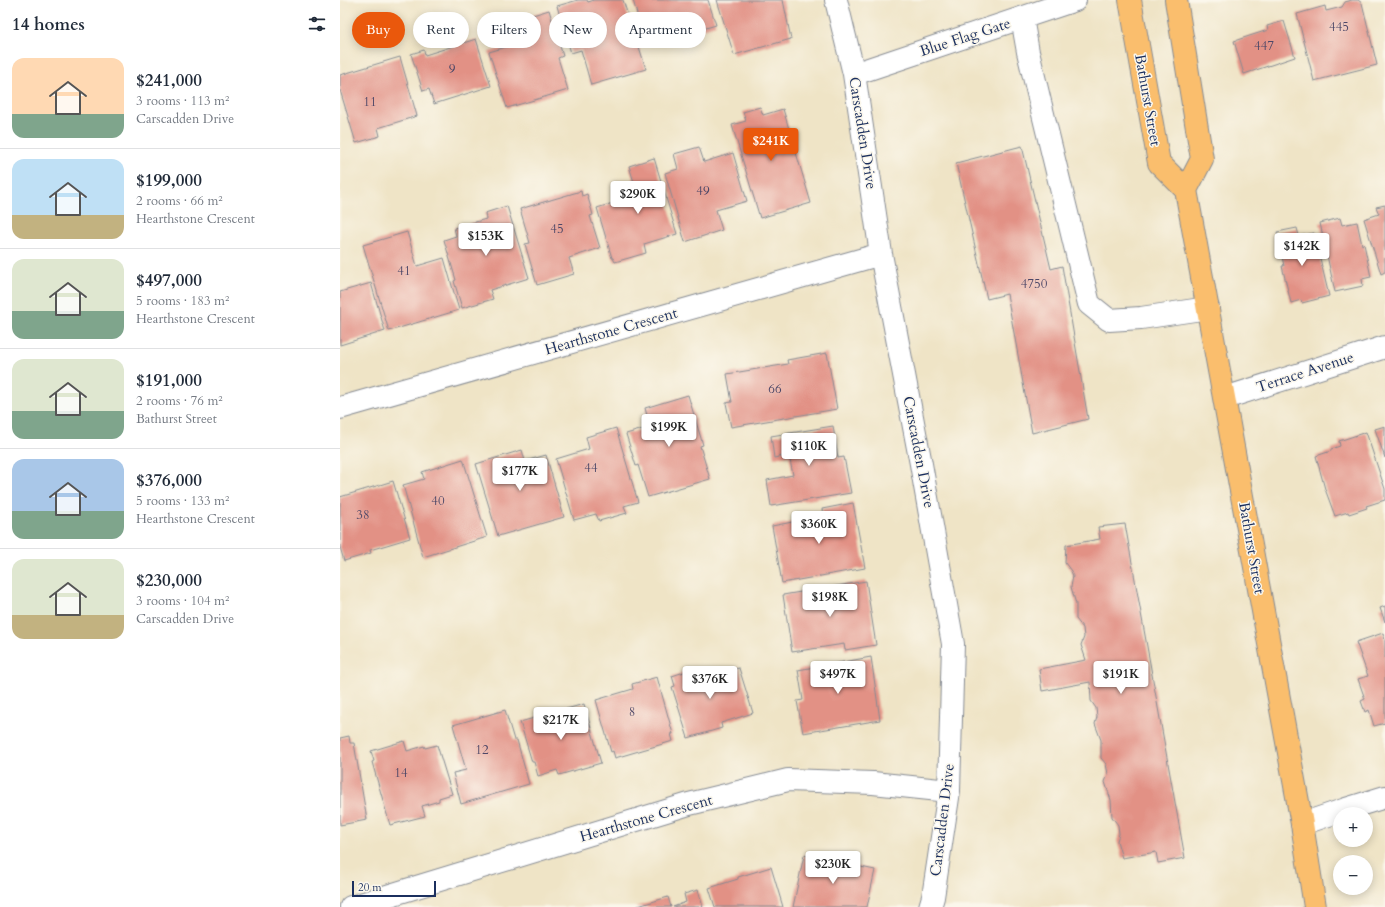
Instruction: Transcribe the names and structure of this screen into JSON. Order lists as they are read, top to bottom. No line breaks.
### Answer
{"streets":{"main road":["Bathurst Street"],"street":["Blue Flag Gate","Carscadden Drive","Hearthstone Crescent","Terrace Avenue"]},"crossings":[["Blue Flag Gate","Carscadden Drive"],["Bathurst Street","Terrace Avenue"],["Carscadden Drive","Hearthstone Crescent"]],"house_numbers":["445","447","9","11","49","45","41","4750","66","44","40","38","8","12","14"],"scale_bar":"20 m","page":{"heading":"14 homes","chip":["Buy","Rent","Filters","New","Apartment"],"list":[{"name":"$241,000","note":"3 rooms · 113 m² · Carscadden Drive"},{"name":"$199,000","note":"2 rooms · 66 m² · Hearthstone Crescent"},{"name":"$497,000","note":"5 rooms · 183 m² · Hearthstone Crescent"},{"name":"$191,000","note":"2 rooms · 76 m² · Bathurst Street"},{"name":"$376,000","note":"5 rooms · 133 m² · Hearthstone Crescent"},{"name":"$230,000","note":"3 rooms · 104 m² · Carscadden Drive"}],"price":["$241K","$290K","$153K","$142K","$199K","$110K","$177K","$360K","$198K","$497K","$191K","$376K","$217K","$230K"],"map_buttons":["+","−"],"scale":"20 m"}}
